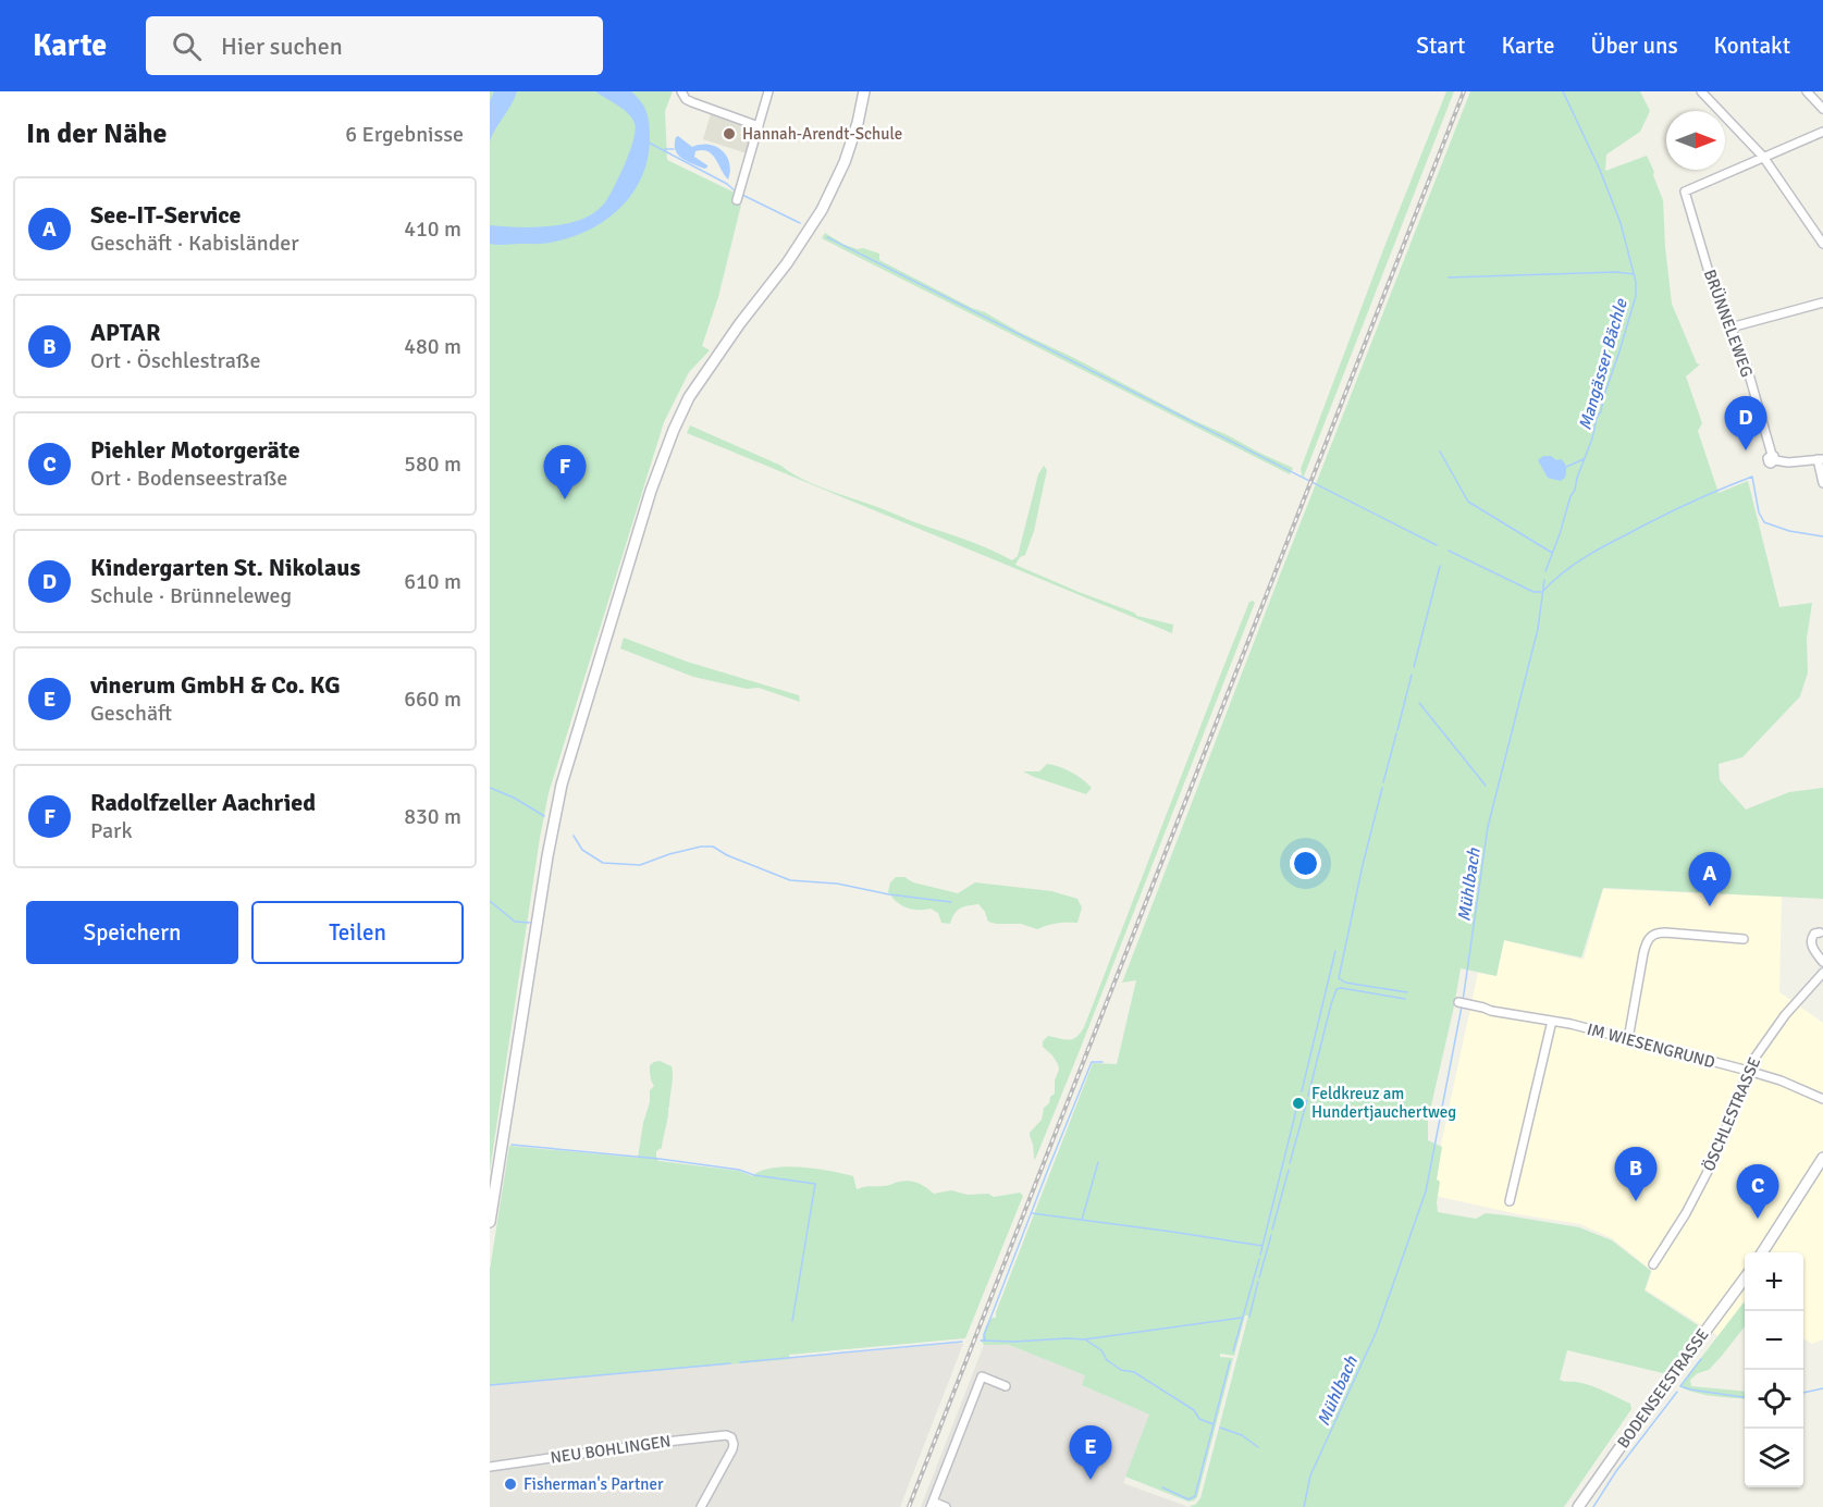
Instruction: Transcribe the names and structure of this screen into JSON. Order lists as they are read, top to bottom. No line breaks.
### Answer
{"streets":{"main road":["BODENSEESTRASSE"],"street":["BRÜNNELEWEG","IM WIESENGRUND","ÖSCHLESTRASSE","NEU BOHLINGEN"]},"crossings":[["IM WIESENGRUND","ÖSCHLESTRASSE"]],"water":["Mangässer Bächle","Mühlbach"],"places":["Hannah-Arendt-Schule","Feldkreuz am Hundertjauchertweg","Fisherman's Partner"],"north":"right","page":{"header":"Karte","search":"Hier suchen","nav":["Start","Karte","Über uns","Kontakt"],"heading":["In der Nähe","6 Ergebnisse"],"list":[{"mark":"A","name":"See-IT-Service","note":"Geschäft · Kabisländer","value":"410 m"},{"mark":"B","name":"APTAR","note":"Ort · Öschlestraße","value":"480 m"},{"mark":"C","name":"Piehler Motorgeräte","note":"Ort · Bodenseestraße","value":"580 m"},{"mark":"D","name":"Kindergarten St. Nikolaus","note":"Schule · Brünneleweg","value":"610 m"},{"mark":"E","name":"vinerum GmbH & Co. KG","note":"Geschäft","value":"660 m"},{"mark":"F","name":"Radolfzeller Aachried","note":"Park","value":"830 m"}],"pins":["D","F","A","B","C","E"],"buttons":["Speichern","Teilen"],"map_buttons":["+","−"]}}
